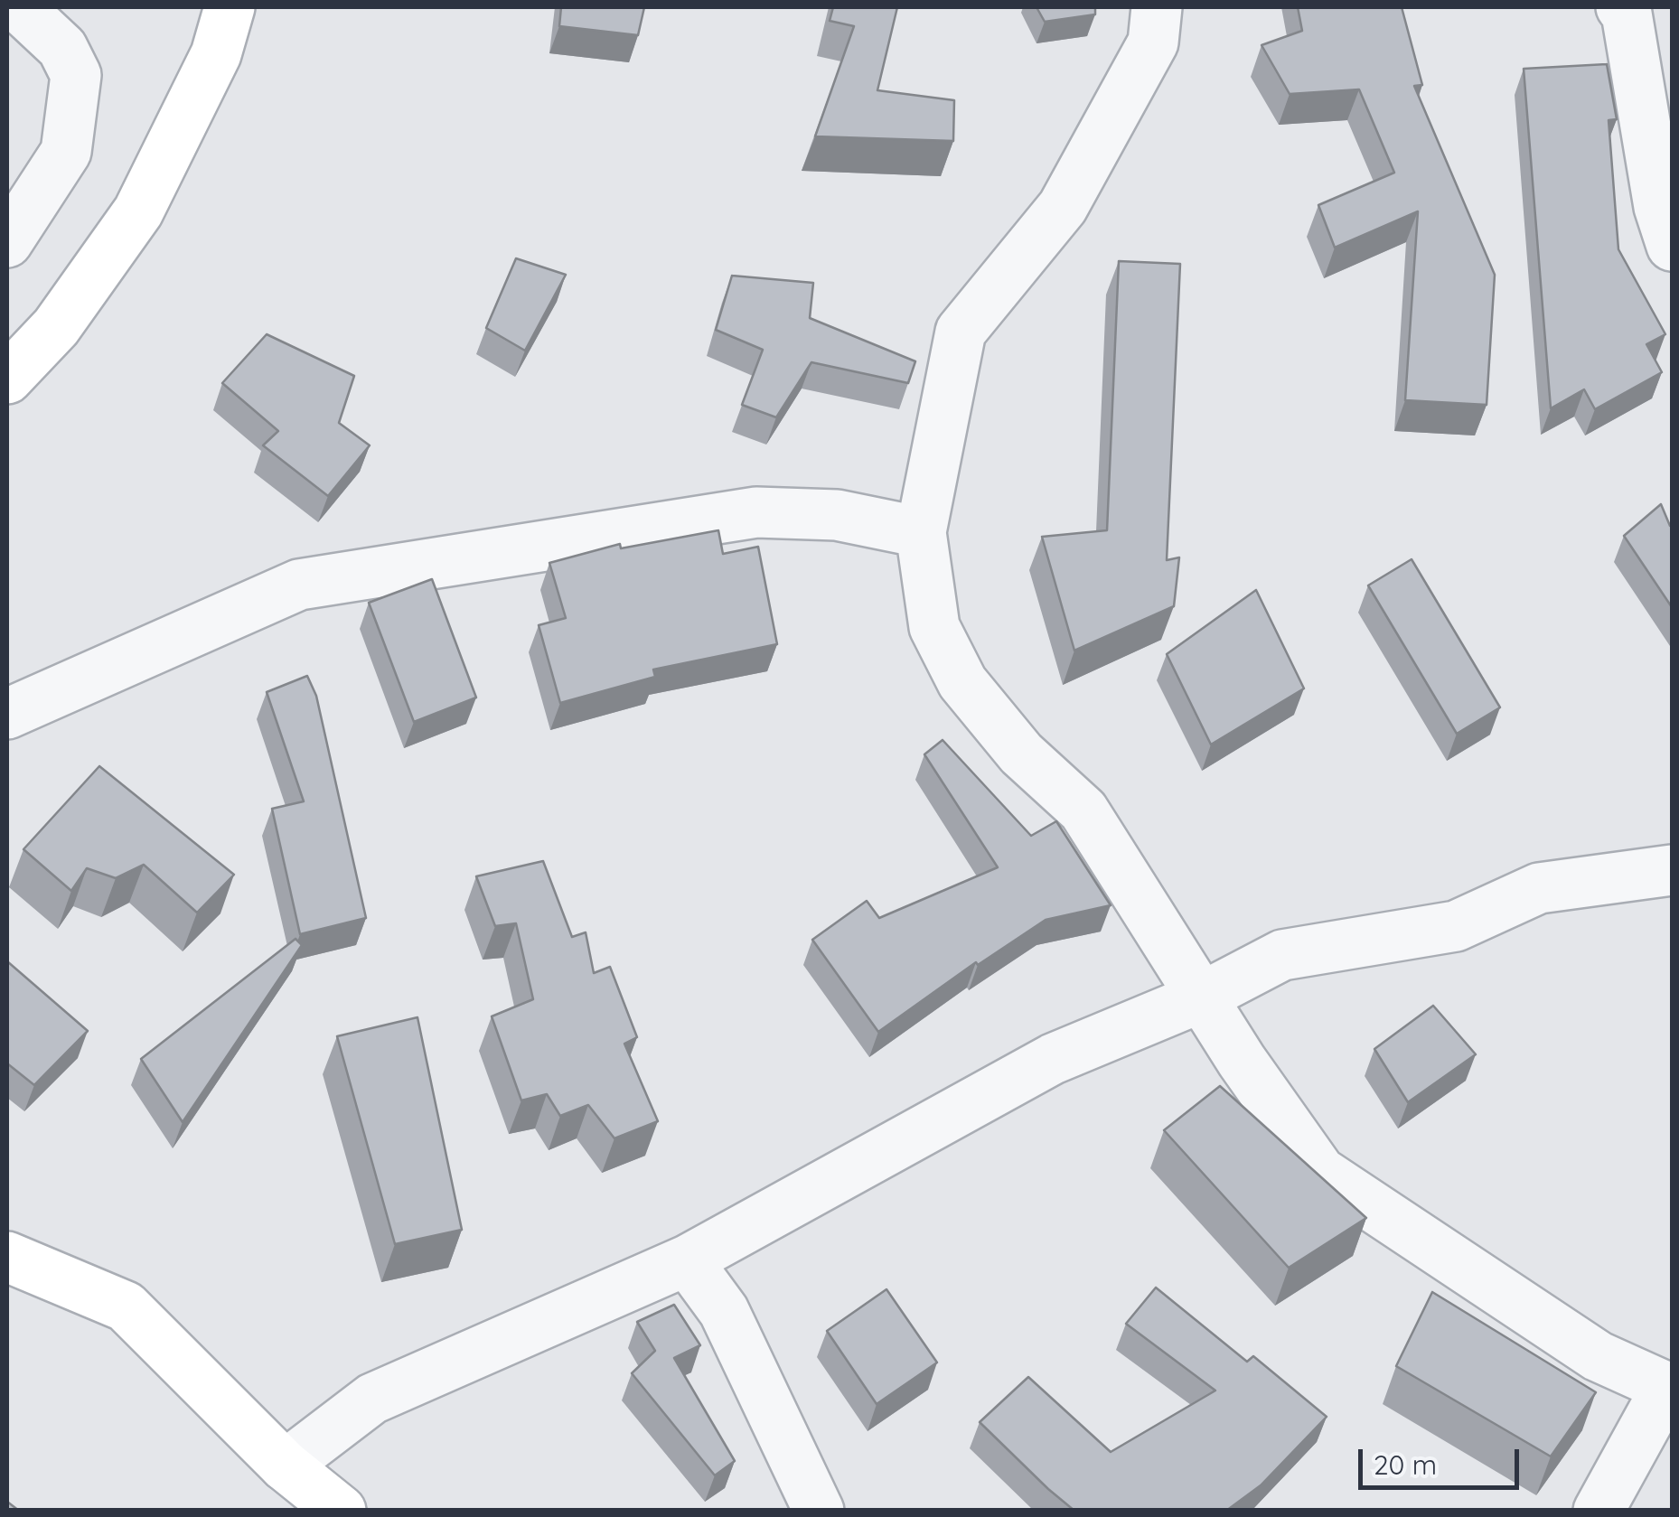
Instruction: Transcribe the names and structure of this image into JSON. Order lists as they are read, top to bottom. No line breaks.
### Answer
{"scale_bar":"20 m"}
